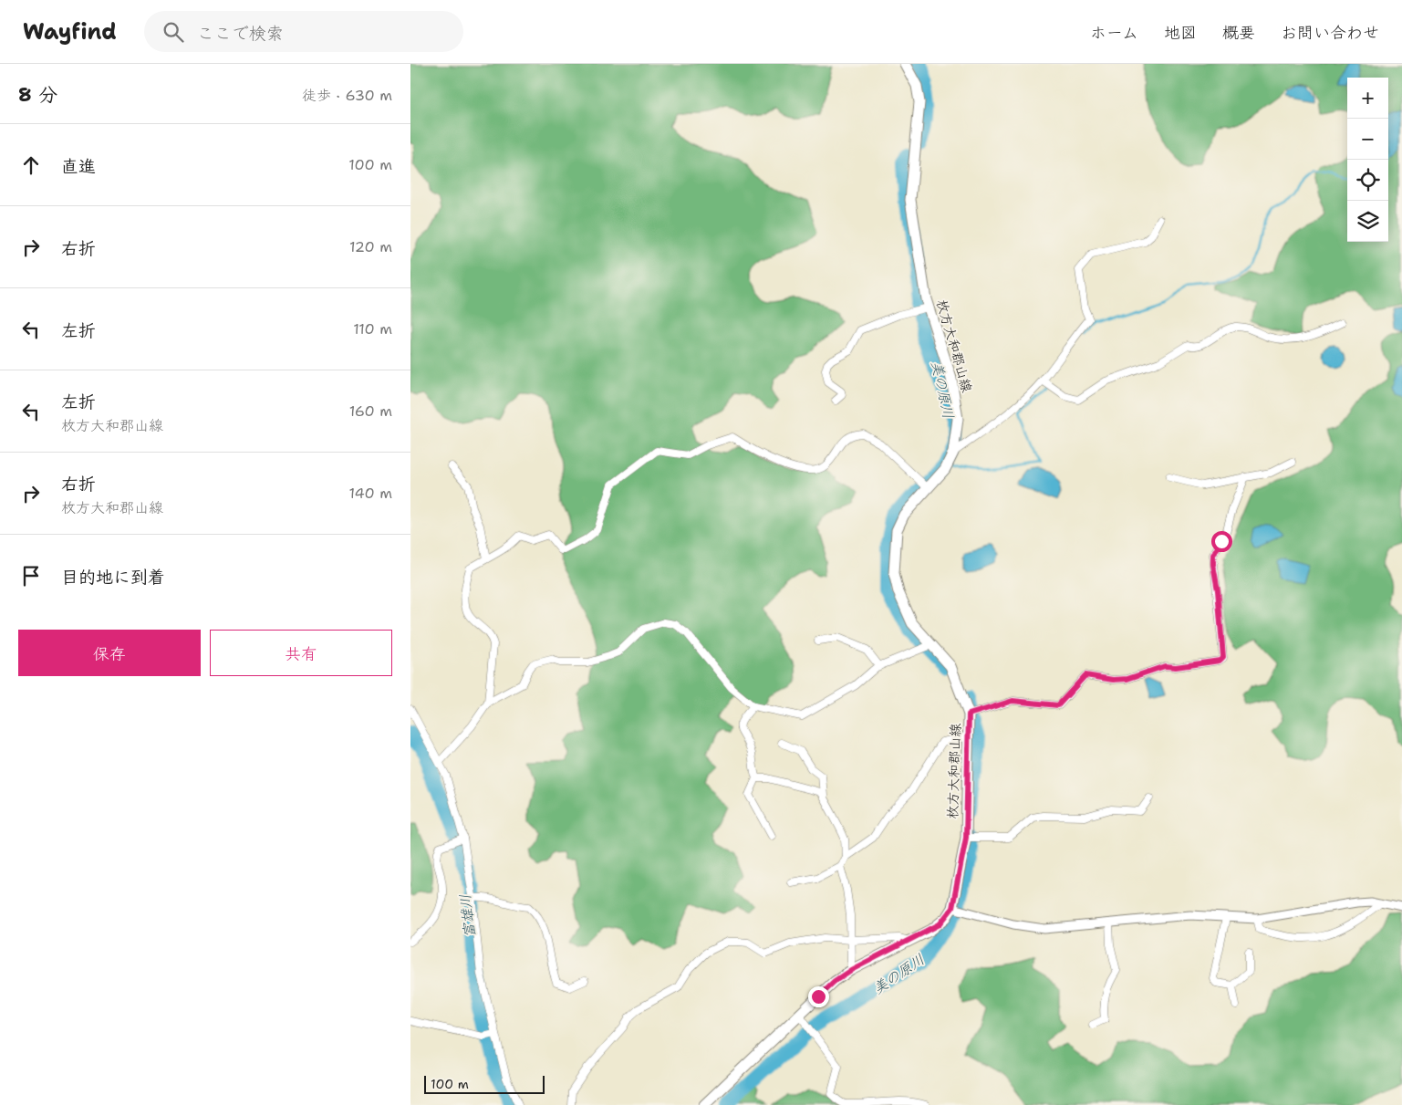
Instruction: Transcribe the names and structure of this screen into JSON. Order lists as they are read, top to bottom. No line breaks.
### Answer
{"streets":{"main road":["枚方大和郡山線"]},"water":["美の原川","富雄川"],"scale_bar":"100 m","page":{"header":"Wayfind","search":"ここで検索","nav":["ホーム","地図","概要","お問い合わせ"],"heading":["8 分","徒歩 · 630 m"],"map_buttons":["+","−"],"list":[["直進","100 m"],["右折","120 m"],["左折","110 m"],["左折","枚方大和郡山線","160 m"],["右折","枚方大和郡山線","140 m"],"目的地に到着"],"buttons":["保存","共有"],"scale":"100 m"}}
